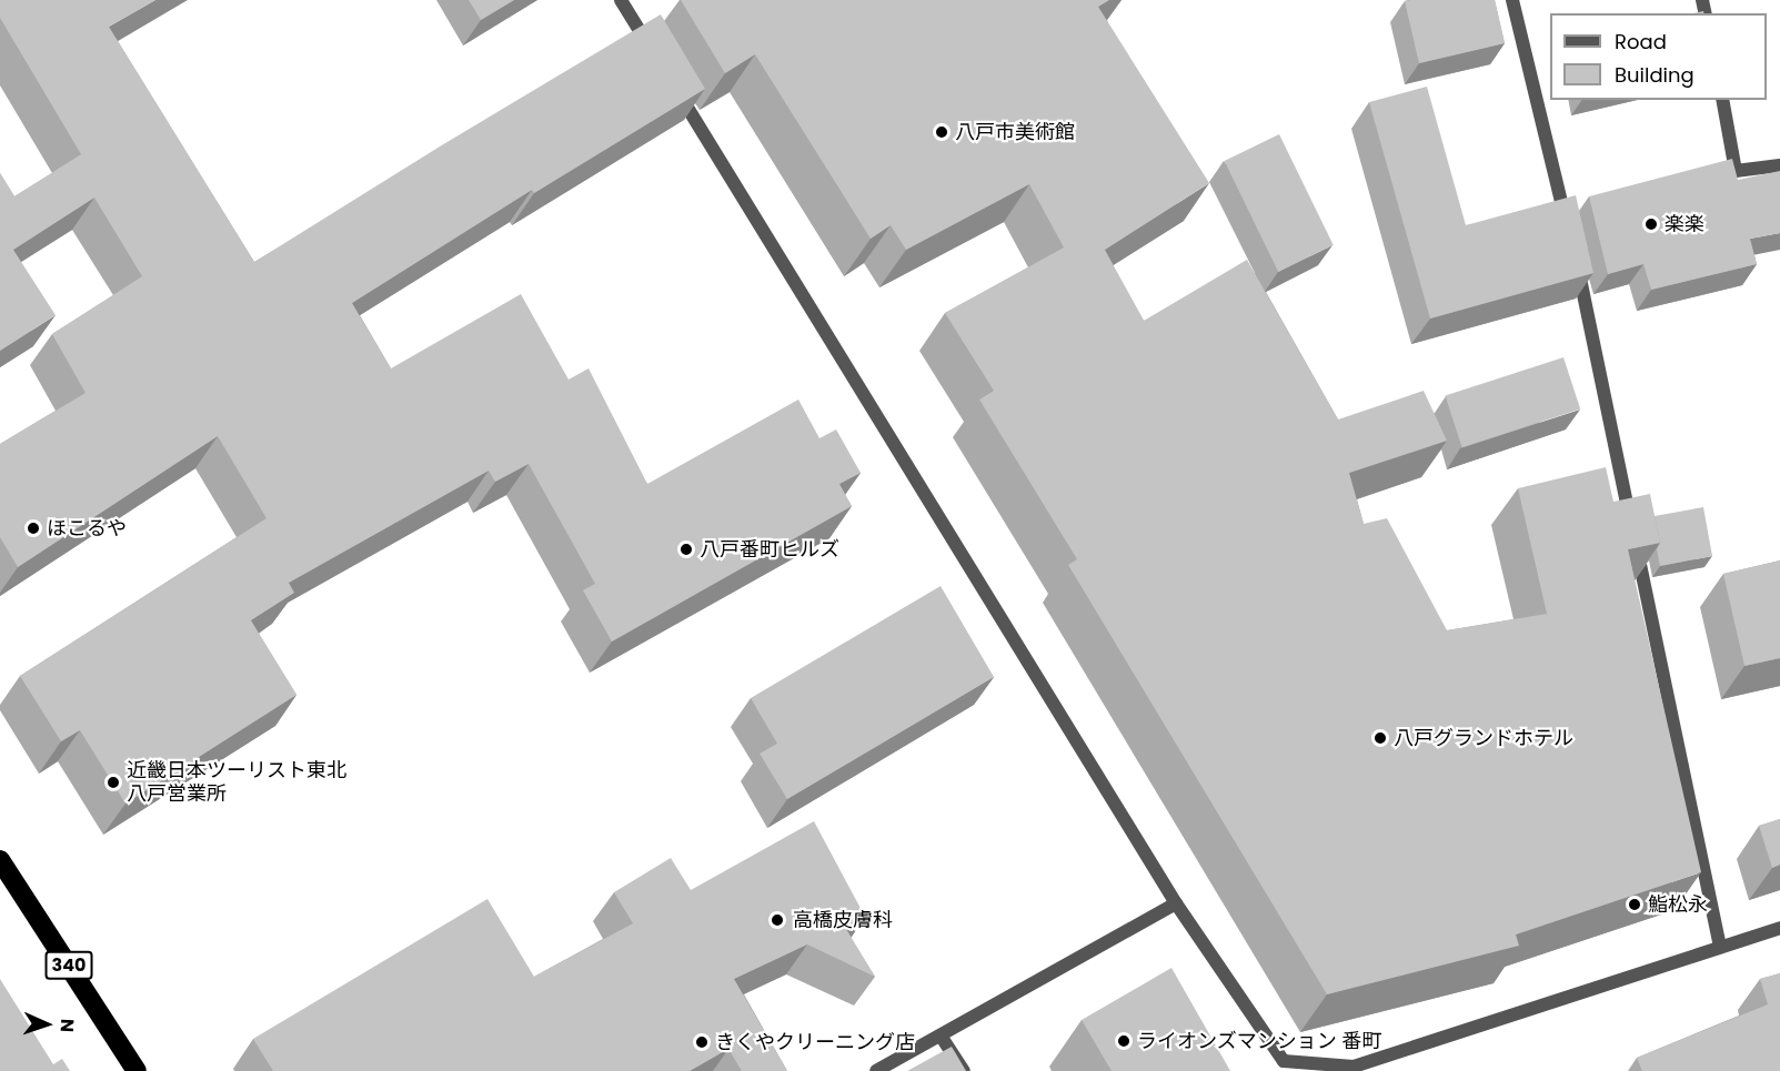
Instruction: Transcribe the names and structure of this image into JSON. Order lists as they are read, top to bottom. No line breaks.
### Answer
{"streets":{"highway":["340"]},"places":["八戸市美術館","楽楽","ほこるや","八戸番町ヒルズ","八戸グランドホテル","近畿日本ツーリスト東北 八戸営業所","鮨松永","高橋皮膚科","ライオンズマンション 番町","きくやクリーニング店"],"legend":["Road","Building"],"north":"right"}
